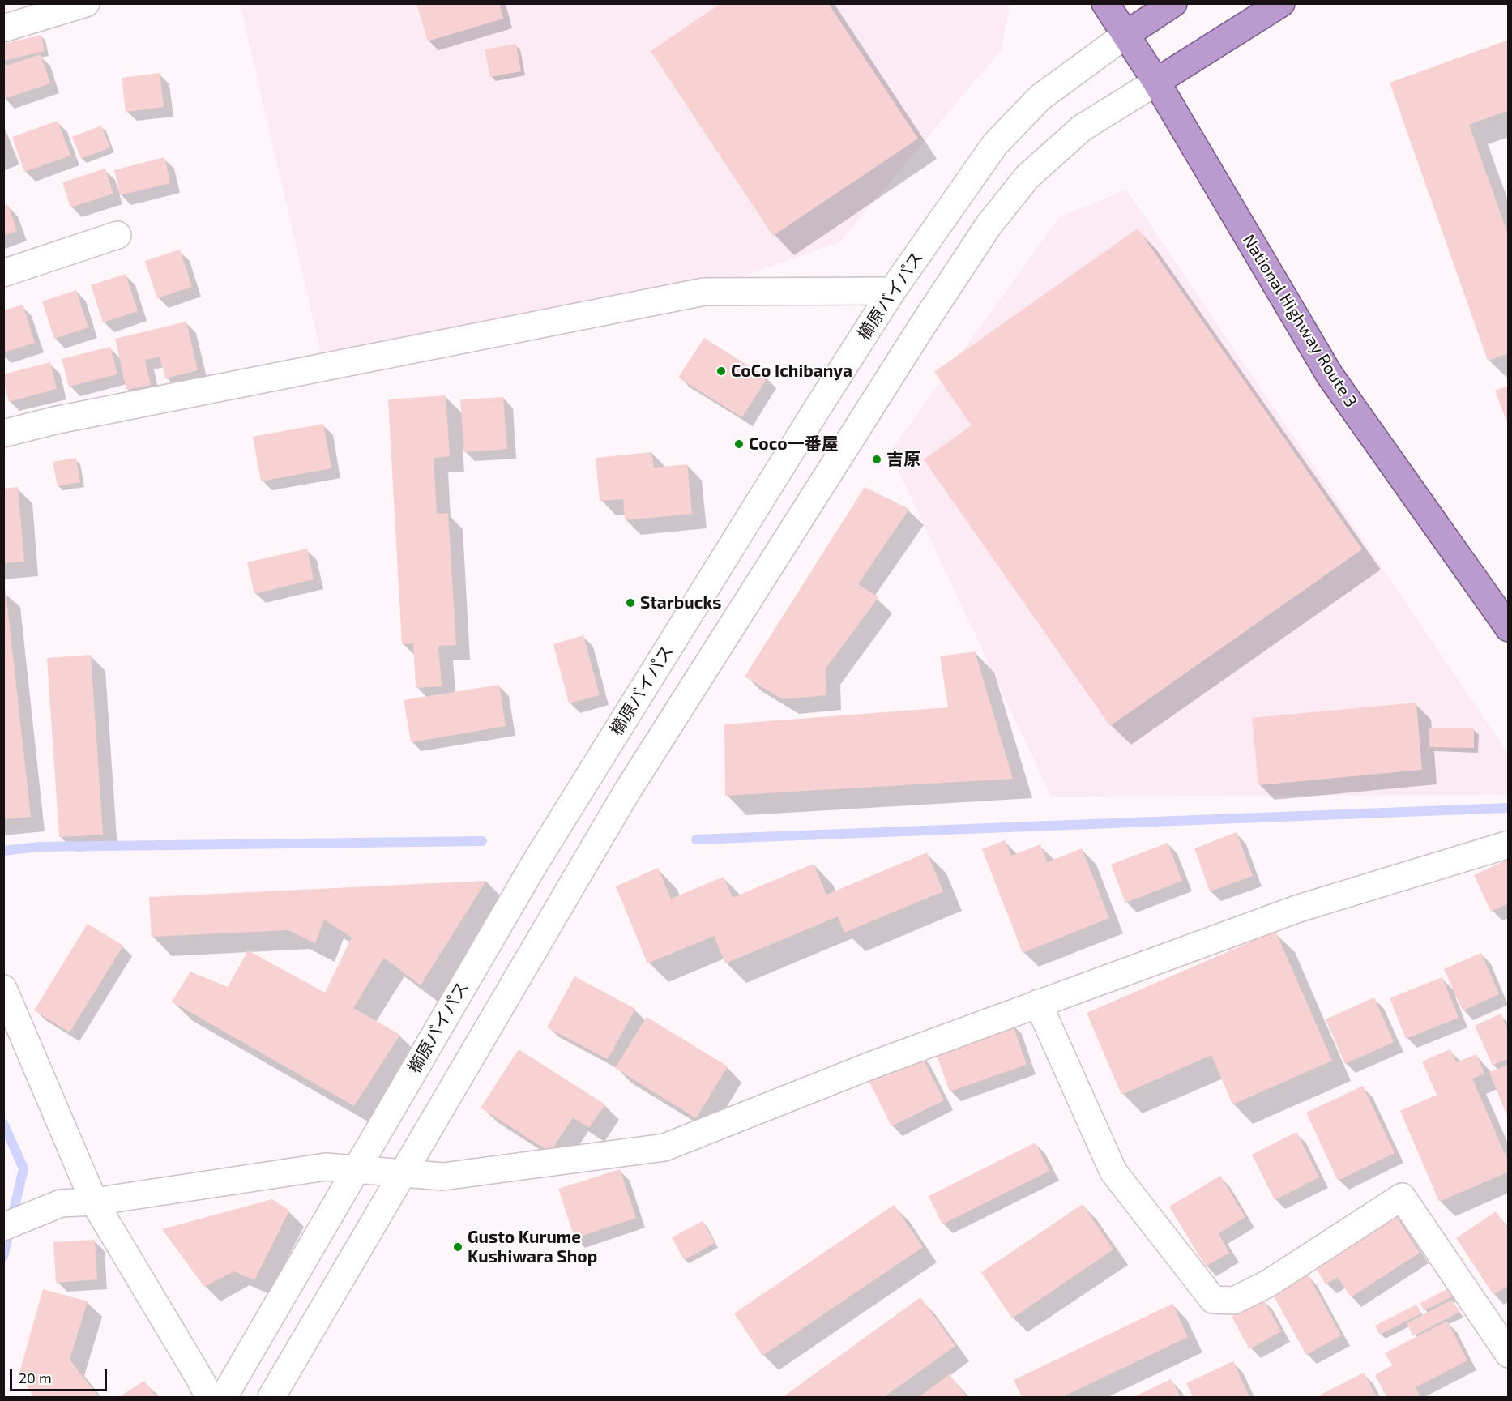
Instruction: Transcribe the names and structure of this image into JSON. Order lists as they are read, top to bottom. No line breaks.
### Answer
{"streets":{"highway":["National Highway Route 3"],"street":["櫛原バイパス"]},"crossings":[["櫛原バイパス","National Highway Route 3"]],"places":["CoCo Ichibanya","Coco一番屋","吉原","Starbucks","Gusto Kurume Kushiwara Shop"],"scale_bar":"20 m"}
